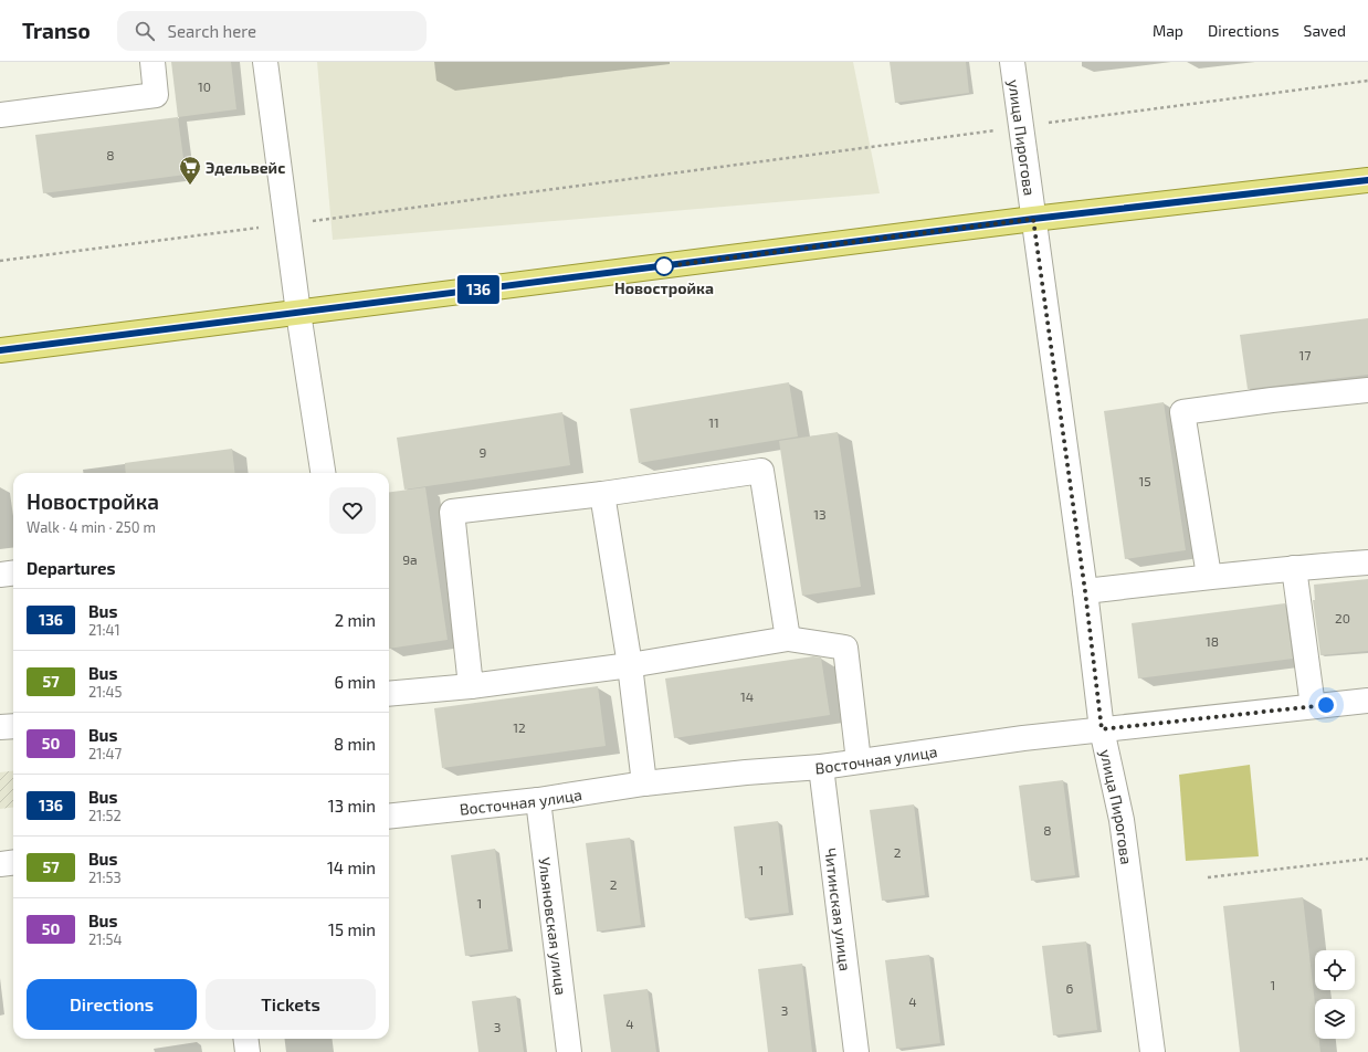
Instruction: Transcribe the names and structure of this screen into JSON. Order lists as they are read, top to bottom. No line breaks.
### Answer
{"streets":{"street":["улица Пирогова","Восточная улица","Читинская улица","Ульяновская улица"]},"crossings":[["улица Пирогова","Восточная улица"],["Восточная улица","Читинская улица"],["Восточная улица","Ульяновская улица"]],"places":{"supermarket":["Эдельвейс"],"other":["Новостройка"]},"lines":["bus line 136"],"house_numbers":["10","8","17","11","9","15","13","9а","20","18","14","12","8","2","1","2","1","1","6","4","3","4","3"],"page":{"header":"Transo","search":"Search here","nav":["Map","Directions","Saved"],"on_map":"136","heading":[["Новостройка","Walk · 4 min · 250 m"],"Departures"],"list":[{"mark":"136","name":"Bus","note":"21:41","value":"2 min"},{"mark":"57","name":"Bus","note":"21:45","value":"6 min"},{"mark":"50","name":"Bus","note":"21:47","value":"8 min"},{"mark":"136","name":"Bus","note":"21:52","value":"13 min"},{"mark":"57","name":"Bus","note":"21:53","value":"14 min"},{"mark":"50","name":"Bus","note":"21:54","value":"15 min"}],"buttons":["Directions","Tickets"]}}
